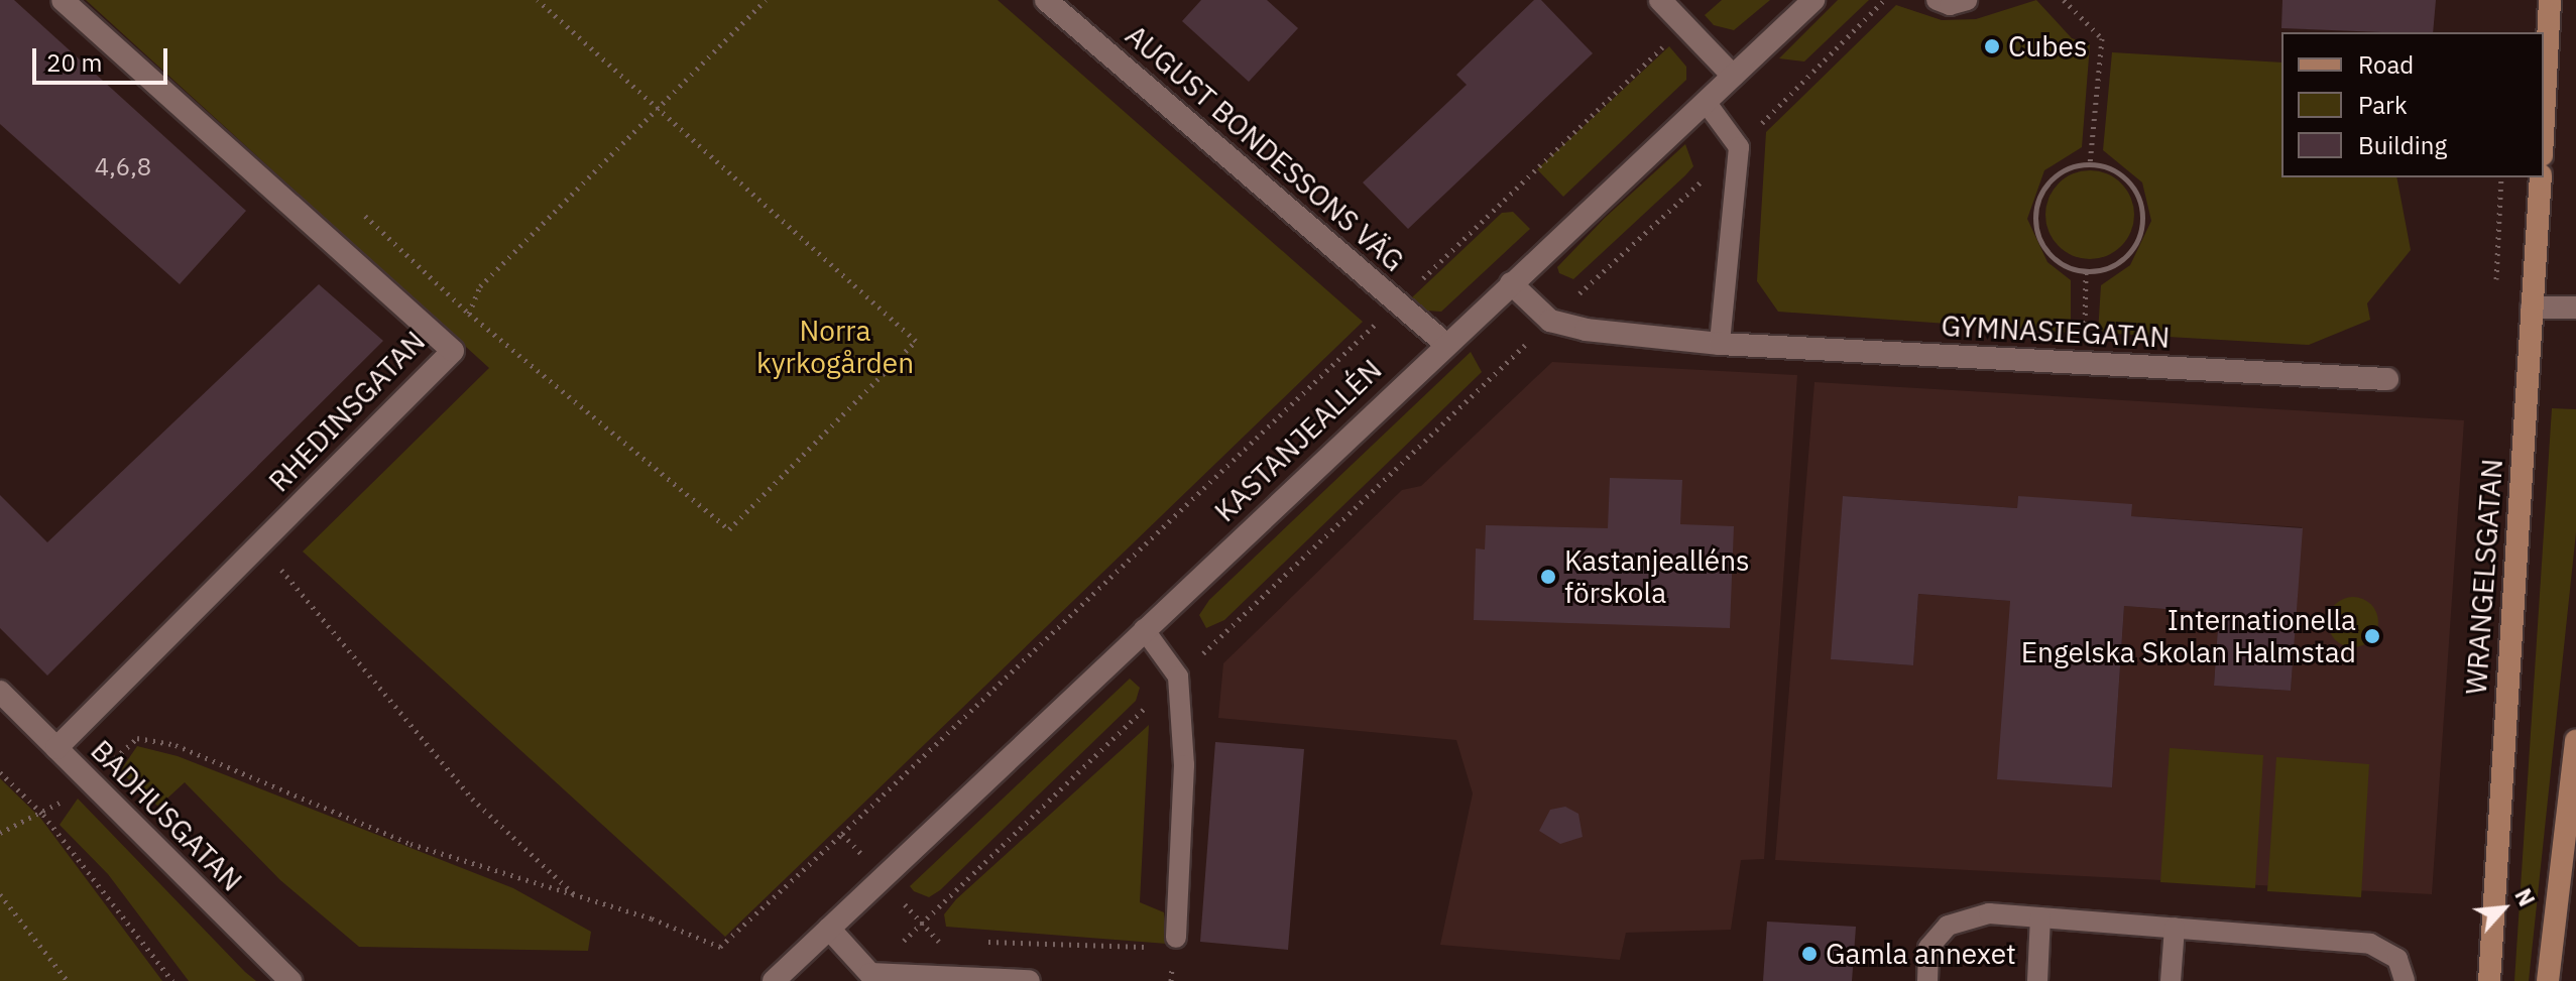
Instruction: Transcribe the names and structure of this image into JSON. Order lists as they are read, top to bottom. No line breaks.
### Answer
{"streets":{"main road":["WRANGELSGATAN"],"street":["AUGUST BONDESSONS VÄG","GYMNASIEGATAN","RHEDINSGATAN","KASTANJEALLÉN","BADHUSGATAN"]},"crossings":[["AUGUST BONDESSONS VÄG","KASTANJEALLÉN"],["GYMNASIEGATAN","KASTANJEALLÉN"],["RHEDINSGATAN","BADHUSGATAN"]],"parks":["Norra kyrkogården"],"places":["Cubes","Kastanjealléns förskola","Internationella Engelska Skolan Halmstad","Gamla annexet"],"house_numbers":["4,6,8"],"legend":["Road","Park","Building"],"scale_bar":"20 m","north":"top right"}
